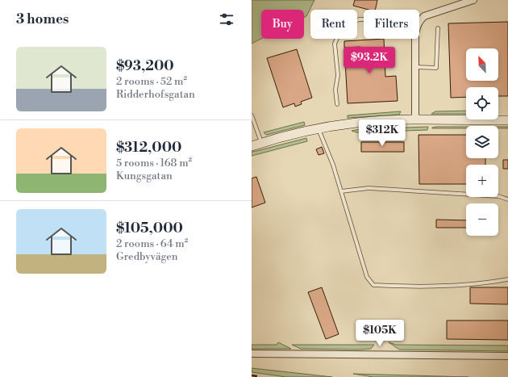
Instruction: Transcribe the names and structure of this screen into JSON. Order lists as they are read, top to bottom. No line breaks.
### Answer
{"north":"top left","page":{"heading":"3 homes","chip":["Buy","Rent","Filters"],"list":[{"name":"$93,200","note":"2 rooms · 52 m² · Ridderhofsgatan"},{"name":"$312,000","note":"5 rooms · 168 m² · Kungsgatan"},{"name":"$105,000","note":"2 rooms · 64 m² · Gredbyvägen"}],"price":["$93.2K","$312K","$105K"],"map_buttons":["+","−"]}}
